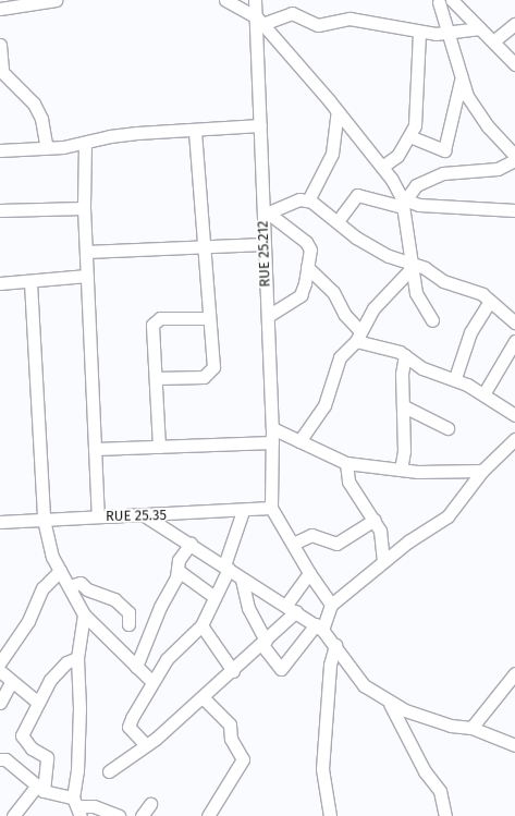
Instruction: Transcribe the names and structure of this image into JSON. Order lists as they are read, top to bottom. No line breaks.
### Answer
{"streets":{"street":["RUE 25.212","RUE 25.35"]},"crossings":[["RUE 25.212","RUE 25.35"]]}
